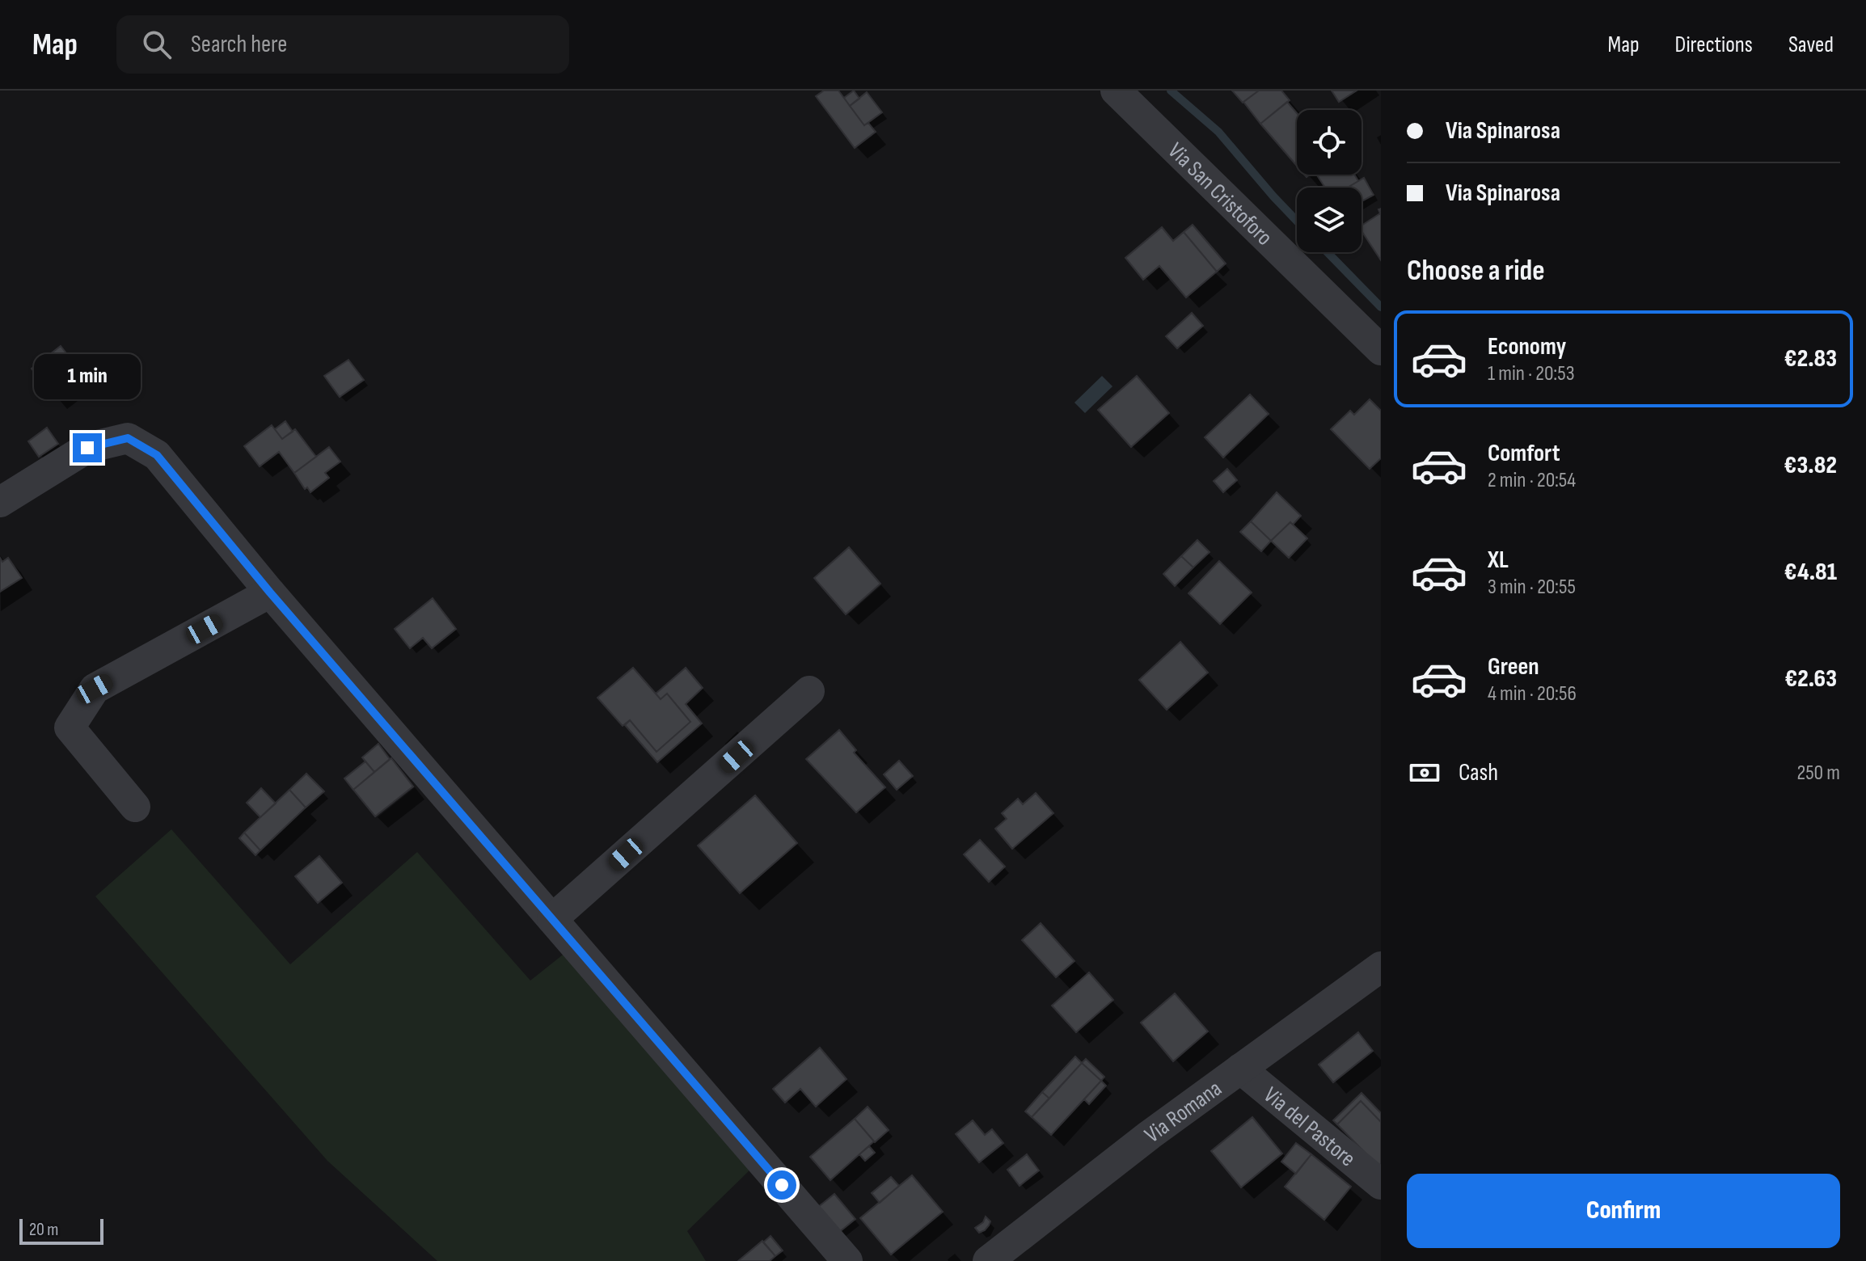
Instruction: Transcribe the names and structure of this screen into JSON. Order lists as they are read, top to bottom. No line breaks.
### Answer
{"streets":{"street":["Via San Cristoforo","Via Romana","Via del Pastore"]},"crossings":[["Via Romana","Via del Pastore"]],"scale_bar":"20 m","page":{"header":"Map","search":"Search here","nav":["Map","Directions","Saved"],"banner":["Via Spinarosa","Via Spinarosa"],"heading":"Choose a ride","list":[{"name":"Economy","note":"1 min · 20:53","value":"€2.83"},{"name":"Comfort","note":"2 min · 20:54","value":"€3.82"},{"name":"XL","note":"3 min · 20:55","value":"€4.81"},{"name":"Green","note":"4 min · 20:56","value":"€2.63"}],"bubble":"1 min","pay":["Cash","250 m"],"buttons":"Confirm","scale":"20 m"}}
